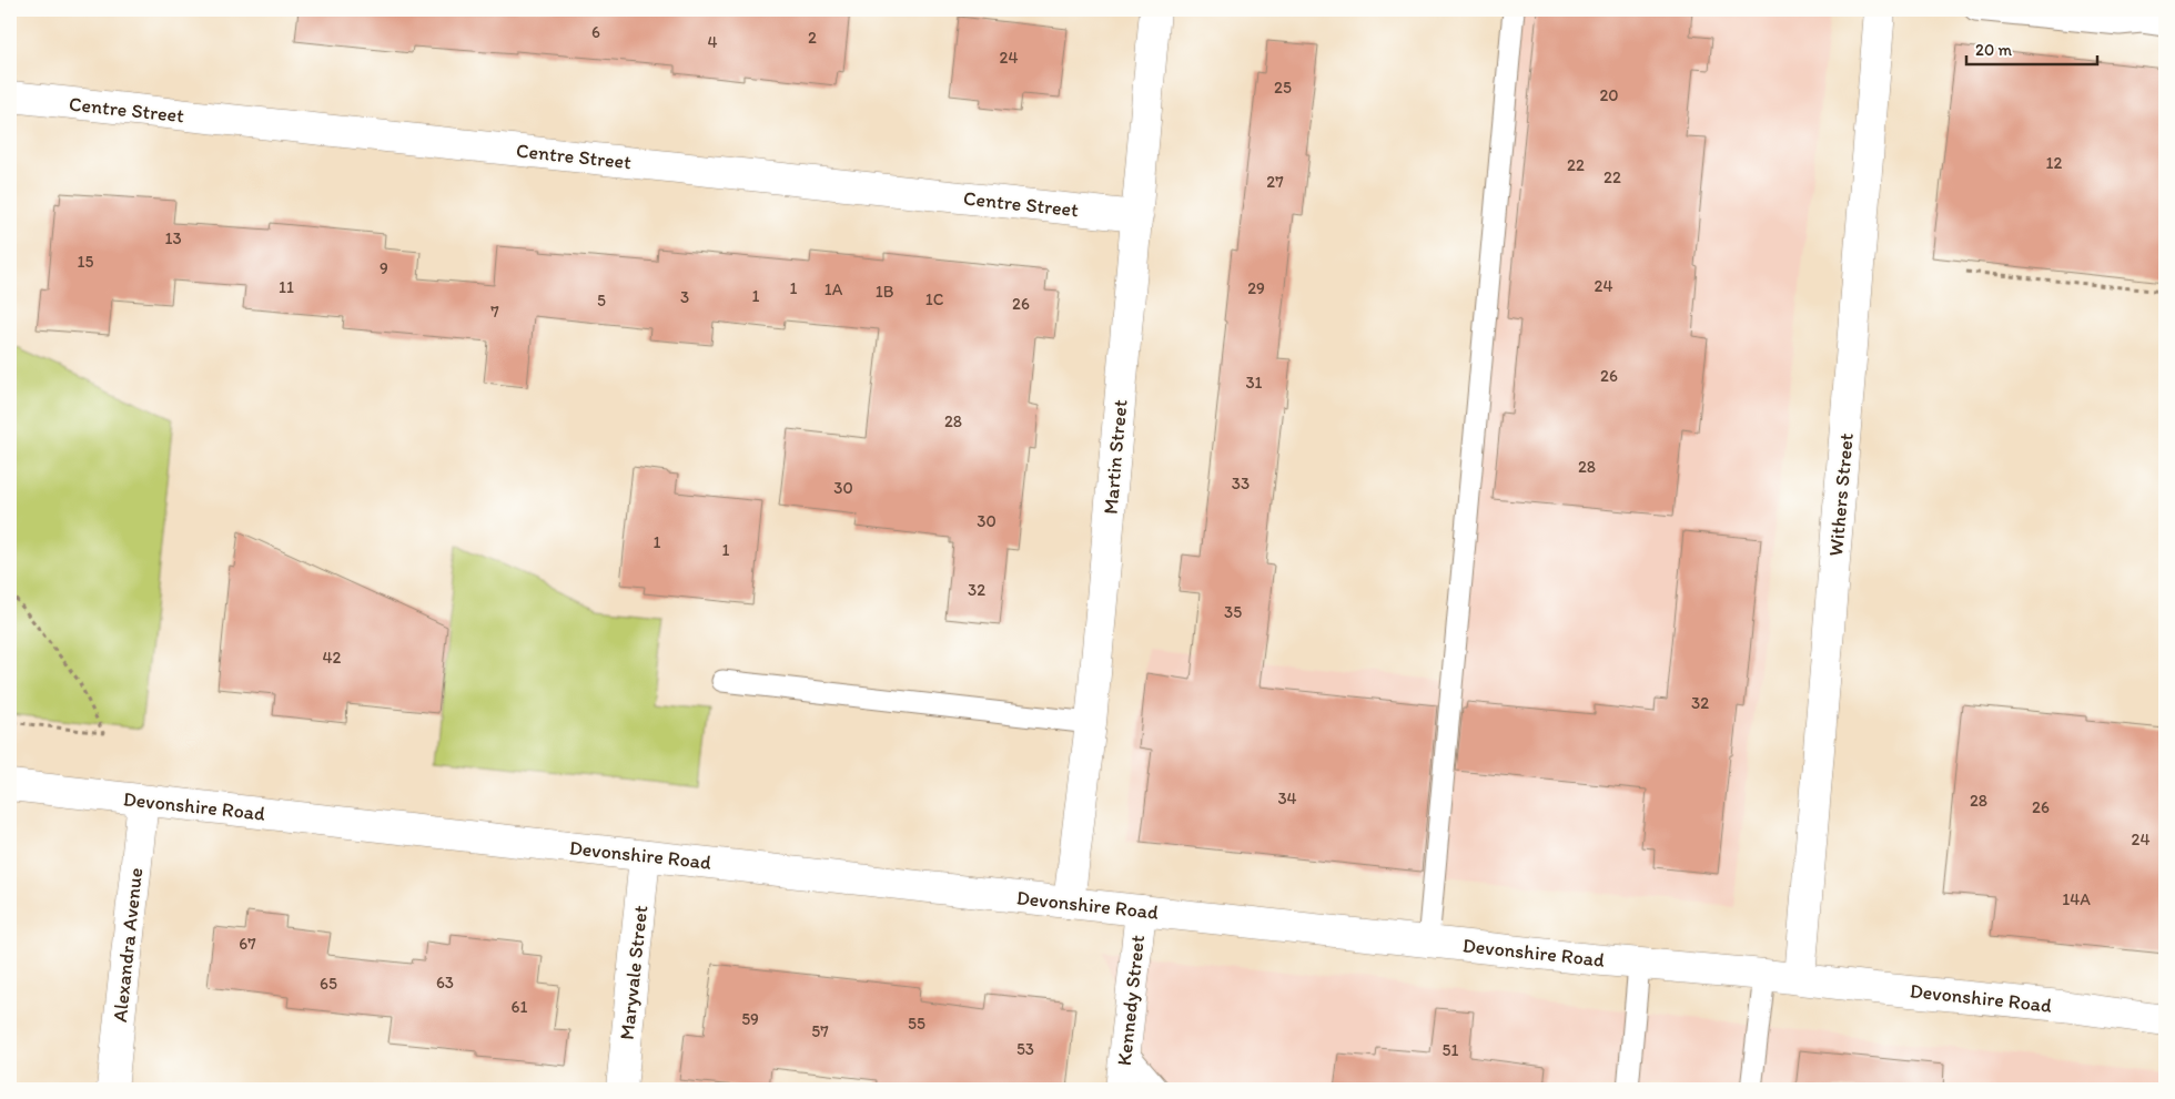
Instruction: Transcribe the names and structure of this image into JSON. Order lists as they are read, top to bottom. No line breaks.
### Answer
{"streets":{"street":["Centre Street","Martin Street","Withers Street","Devonshire Road","Alexandra Avenue","Maryvale Street","Kennedy Street"]},"crossings":[["Centre Street","Martin Street"],["Martin Street","Devonshire Road"],["Withers Street","Devonshire Road"],["Devonshire Road","Alexandra Avenue"],["Devonshire Road","Maryvale Street"],["Devonshire Road","Kennedy Street"]],"house_numbers":["6","2","4","24","25","20","12","22","22","27","13","15","9","24","11","1","29","1A","1B","1","3","1C","5","26","7","26","31","28","28","33","30","30","1","1","32","35","42","32","34","28","26","24","14A","67","63","65","61","59","55","57","53","51"],"scale_bar":"20 m"}
